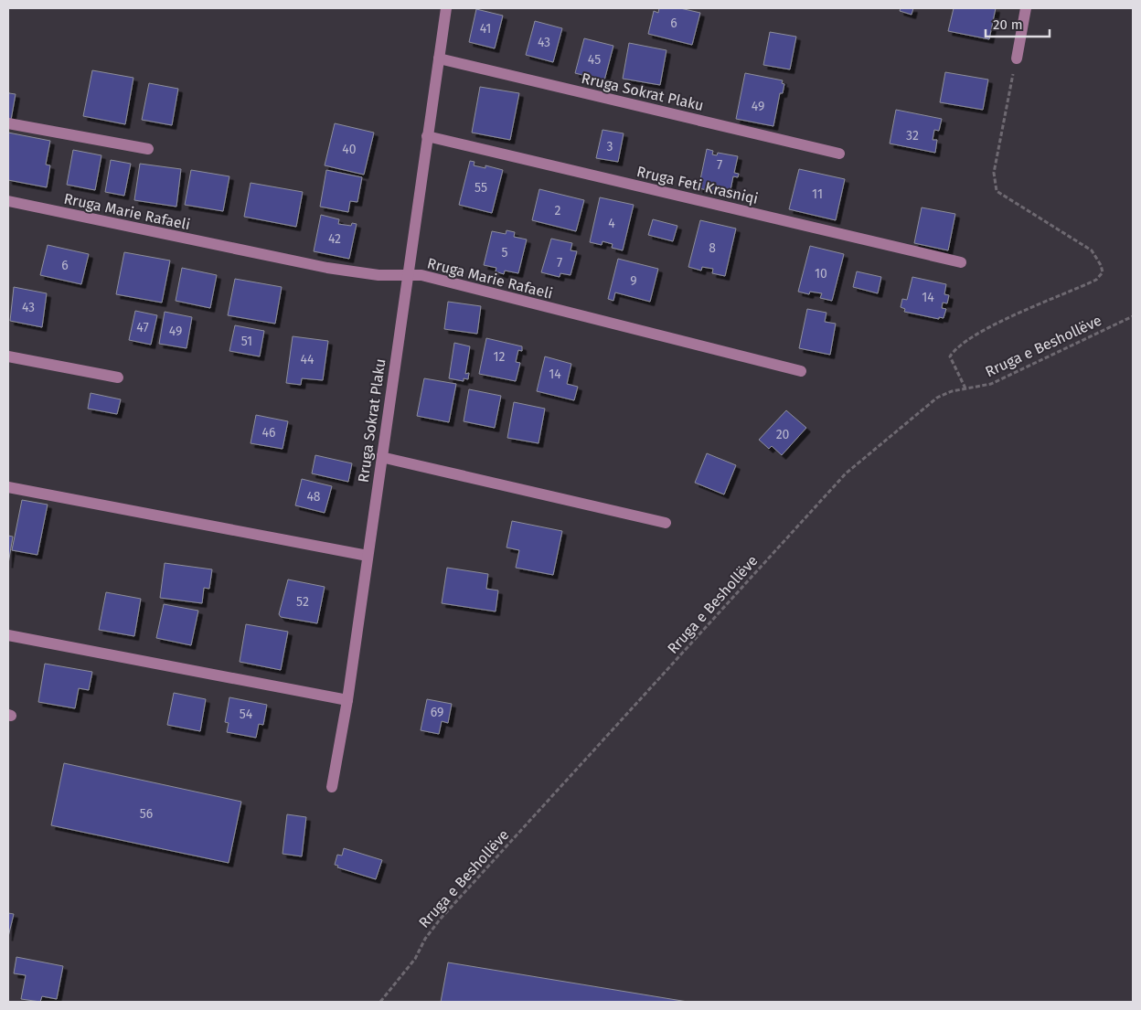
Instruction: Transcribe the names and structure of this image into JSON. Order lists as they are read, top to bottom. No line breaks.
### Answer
{"streets":{"street":["Rruga Sokrat Plaku","Rruga Feti Krasniqi","Rruga Marie Rafaeli"],"path":["Rruga e Beshollëve"]},"crossings":[["Rruga Sokrat Plaku","Rruga Feti Krasniqi"],["Rruga Sokrat Plaku","Rruga Marie Rafaeli"]],"house_numbers":["6","41","43","45","49","32","3","40","7","55","11","2","4","42","8","5","7","6","10","9","14","43","47","49","51","12","44","14","46","20","48","52","69","54","56"],"scale_bar":"20 m"}
